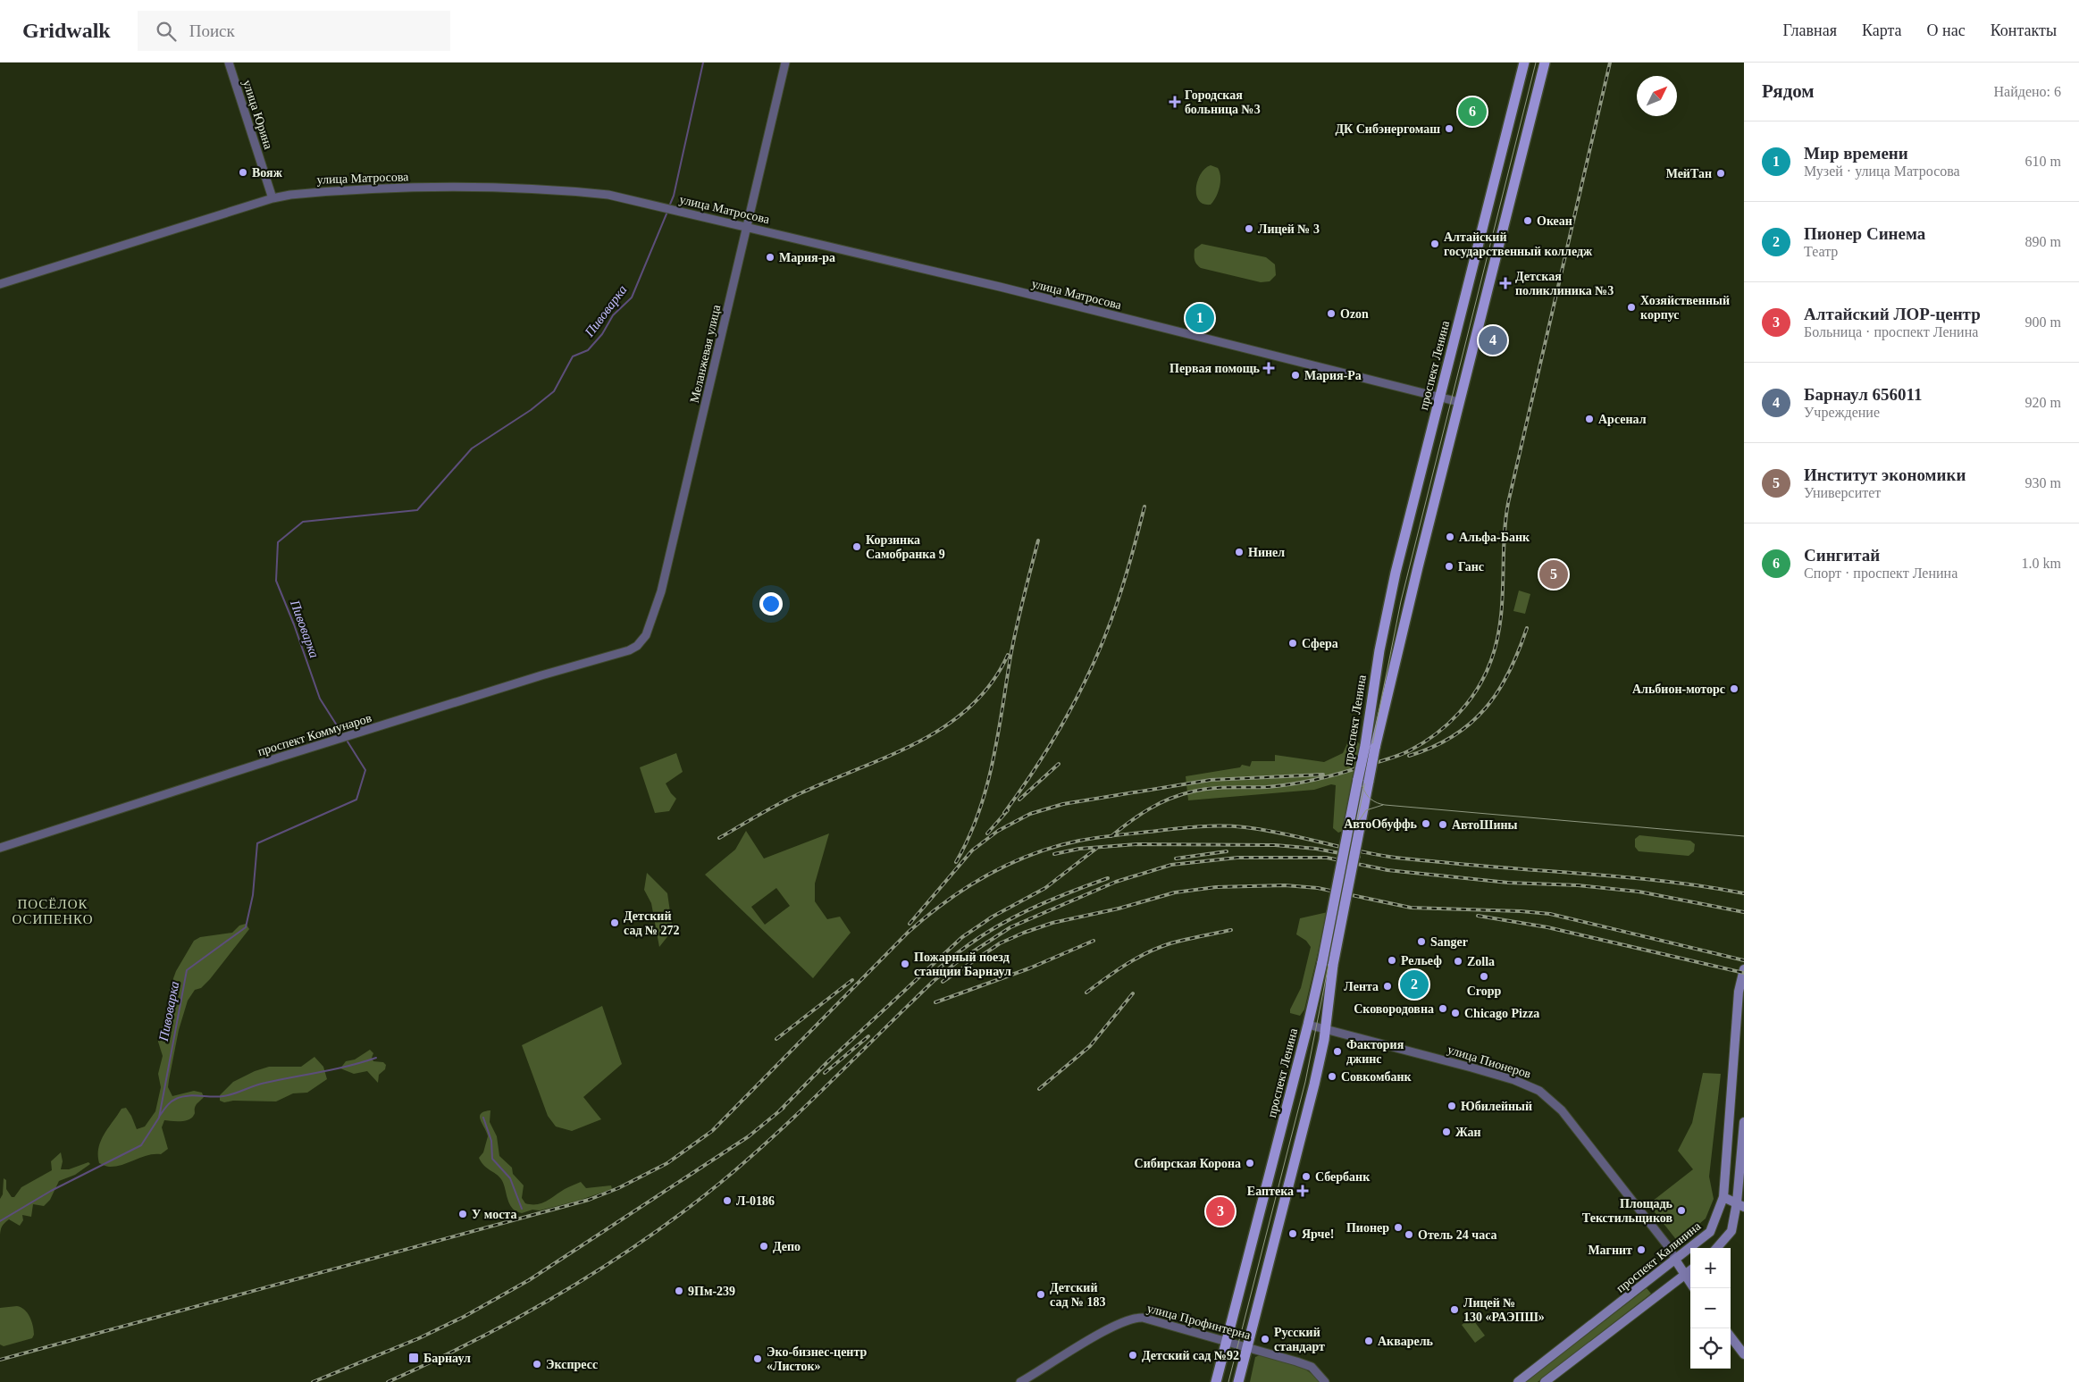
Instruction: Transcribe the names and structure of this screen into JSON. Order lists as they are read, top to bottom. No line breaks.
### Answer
{"streets":{"main road":["проспект Ленина","проспект Калинина"],"street":["улица Юрина","улица Матросова","Меланжевая улица","проспект Коммунаров","улица Пионеров","улица Профинтерна"]},"crossings":[["улица Юрина","улица Матросова"],["улица Матросова","Меланжевая улица"],["улица Матросова","проспект Ленина"],["Меланжевая улица","проспект Коммунаров"],["проспект Ленина","улица Пионеров"],["проспект Ленина","улица Профинтерна"],["улица Пионеров","проспект Калинина"]],"districts":["ПОСЁЛОК ОСИПЕНКО"],"water":["Пивоварка"],"places":{"health":["Городская больница №3","Детская поликлиника №3","Первая помощь","Еаптека"],"other":["ДК Сибэнергомаш","Вояж","МейТан","Океан","Лицей № 3","Алтайский государственный колледж","Мария-ра","Хозяйственный корпус","Ozon","Мария-Ра","Арсенал","Альфа-Банк","Корзинка Самобранка 9","Нинел","Ганс","Сфера","Альбион-моторс","АвтоОбуффь","АвтоШины","Детский сад № 272","Sanger","Рельеф","Zolla","Пожарный поезд станции Барнаул","Cropp","Лента","Сковородовна","Chicago Pizza","Фактория джинс","Совкомбанк","Юбилейный","Жан","Сибирская Корона","Сбербанк","Л-0186","Площадь Текстильщиков","У моста","Пионер","Ярче!","Отель 24 часа","Депо","Магнит","9Пм-239","Детский сад № 183","Лицей № 130 «РАЭПШ»","Русский стандарт","Акварель","Детский сад №92","Эко-бизнес-центр «Листок»","Экспресс"],"transit":["Барнаул"]},"north":"top right","page":{"header":"Gridwalk","search":"Поиск","nav":["Главная","Карта","О нас","Контакты"],"heading":["Рядом","Найдено: 6"],"pins":["6","1","4","5","2","3"],"list":[{"mark":"1","name":"Мир времени","note":"Музей · улица Матросова","value":"610 m"},{"mark":"2","name":"Пионер Синема","note":"Театр","value":"890 m"},{"mark":"3","name":"Алтайский ЛОР-центр","note":"Больница · проспект Ленина","value":"900 m"},{"mark":"4","name":"Барнаул 656011","note":"Учреждение","value":"920 m"},{"mark":"5","name":"Институт экономики","note":"Университет","value":"930 m"},{"mark":"6","name":"Сингитай","note":"Спорт · проспект Ленина","value":"1.0 km"}],"map_buttons":["+","−"]}}
